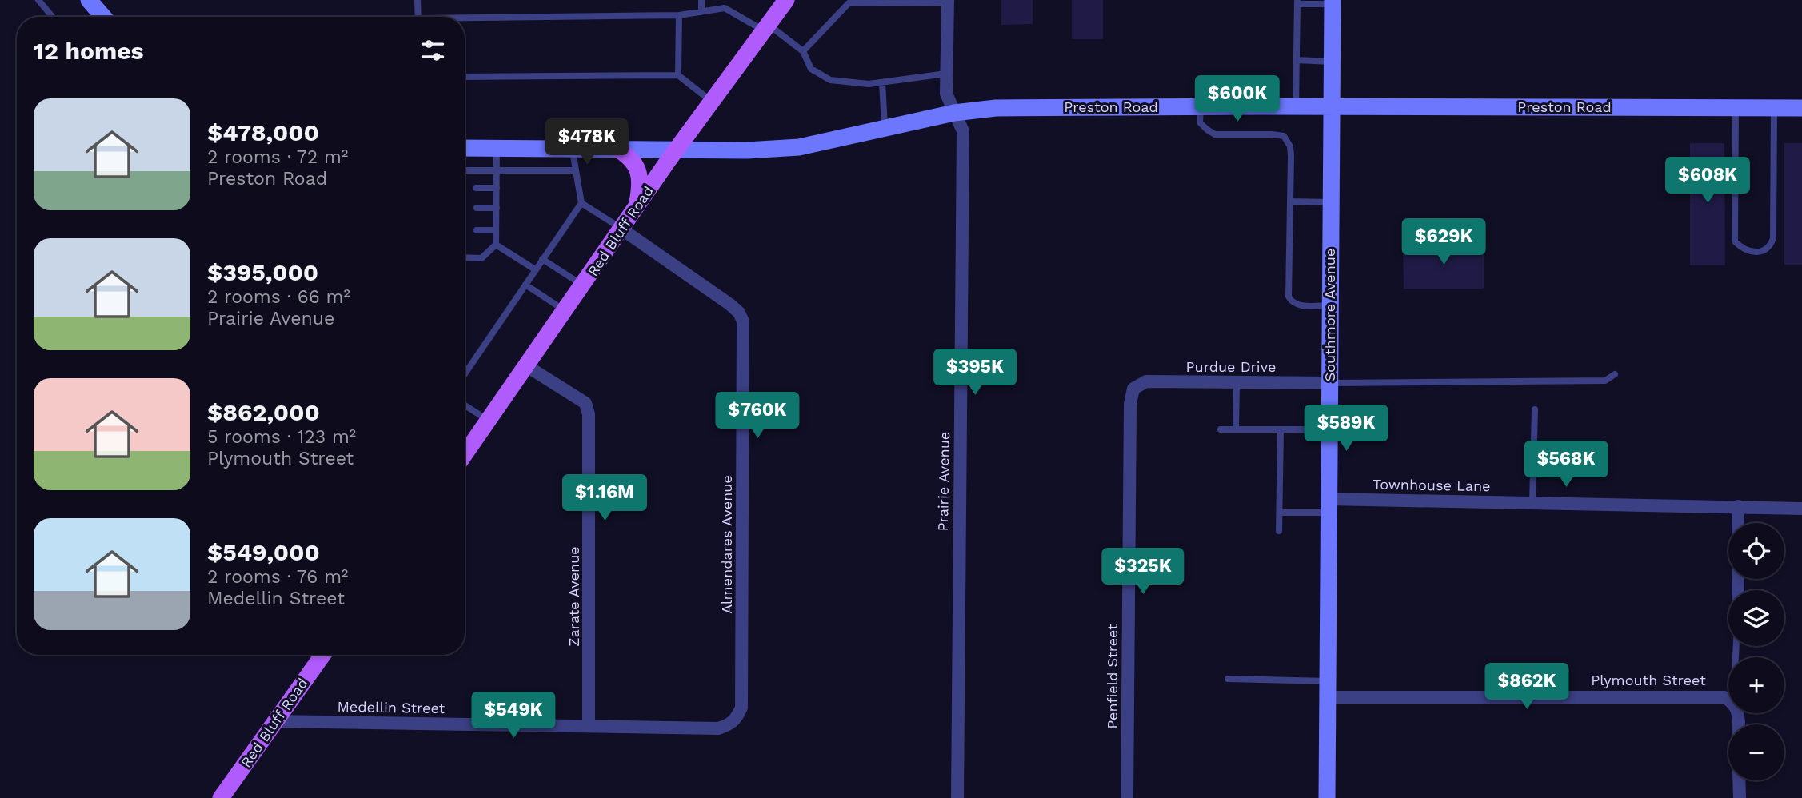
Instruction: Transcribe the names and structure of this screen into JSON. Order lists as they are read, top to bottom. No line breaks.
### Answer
{"streets":{"main road":["Preston Road","Red Bluff Road","Southmore Avenue"],"street":["Purdue Drive","Prairie Avenue","Townhouse Lane","Almendares Avenue","Zarate Avenue","Penfield Street","Plymouth Street","Medellin Street"]},"crossings":[["Preston Road","Red Bluff Road"],["Preston Road","Southmore Avenue"],["Preston Road","Prairie Avenue"],["Red Bluff Road","Almendares Avenue"],["Red Bluff Road","Zarate Avenue"],["Red Bluff Road","Medellin Street"],["Southmore Avenue","Purdue Drive"],["Southmore Avenue","Townhouse Lane"],["Southmore Avenue","Plymouth Street"],["Purdue Drive","Penfield Street"],["Almendares Avenue","Medellin Street"],["Zarate Avenue","Medellin Street"]],"page":{"heading":"12 homes","price":["$600K","$478K","$608K","$629K","$395K","$760K","$589K","$568K","$1.16M","$325K","$862K","$549K"],"list":[{"name":"$478,000","note":"2 rooms · 72 m² · Preston Road"},{"name":"$395,000","note":"2 rooms · 66 m² · Prairie Avenue"},{"name":"$862,000","note":"5 rooms · 123 m² · Plymouth Street"},{"name":"$549,000","note":"2 rooms · 76 m² · Medellin Street"}],"map_buttons":["+","−"]}}
